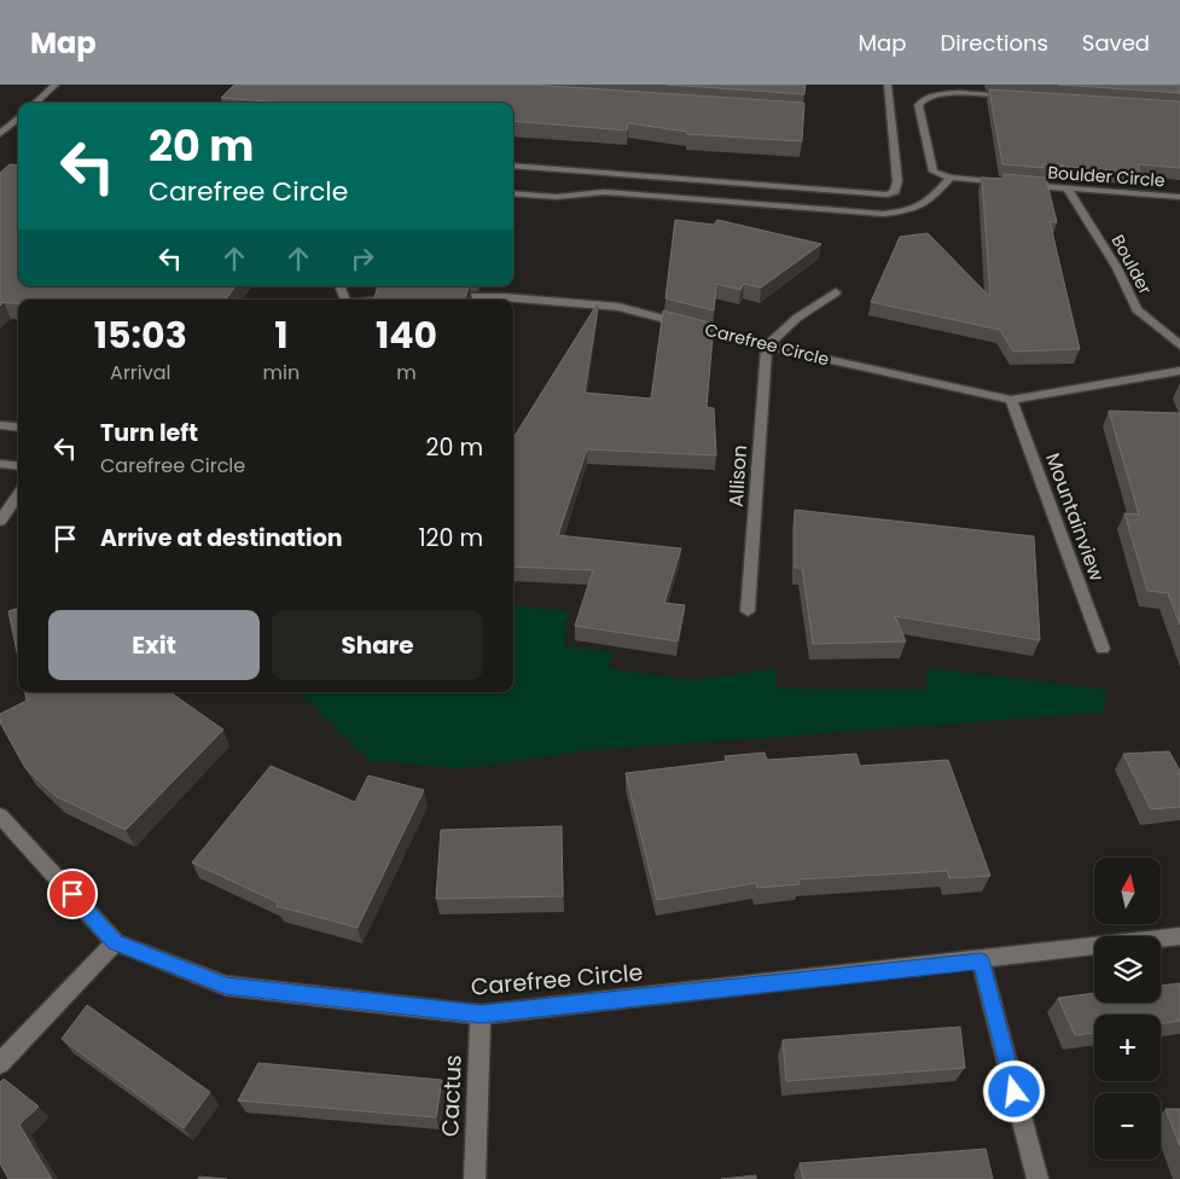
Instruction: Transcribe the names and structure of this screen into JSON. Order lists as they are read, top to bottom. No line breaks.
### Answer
{"streets":{"street":["Boulder Circle","Boulder","Carefree Circle","Allison","Mountainview","Cactus"]},"crossings":[["Boulder Circle","Boulder"],["Carefree Circle","Allison"],["Carefree Circle","Mountainview"],["Carefree Circle","Cactus"]],"north":"top","page":{"header":"Map","nav":["Map","Directions","Saved"],"turn":["20 m","Carefree Circle"],"eta":["15:03","Arrival","1","min","140","m"],"list":[{"name":"Turn left","note":"Carefree Circle","value":"20 m"},{"name":"Arrive at destination","value":"120 m"}],"buttons":["Exit","Share"],"map_buttons":["+","−"]}}
